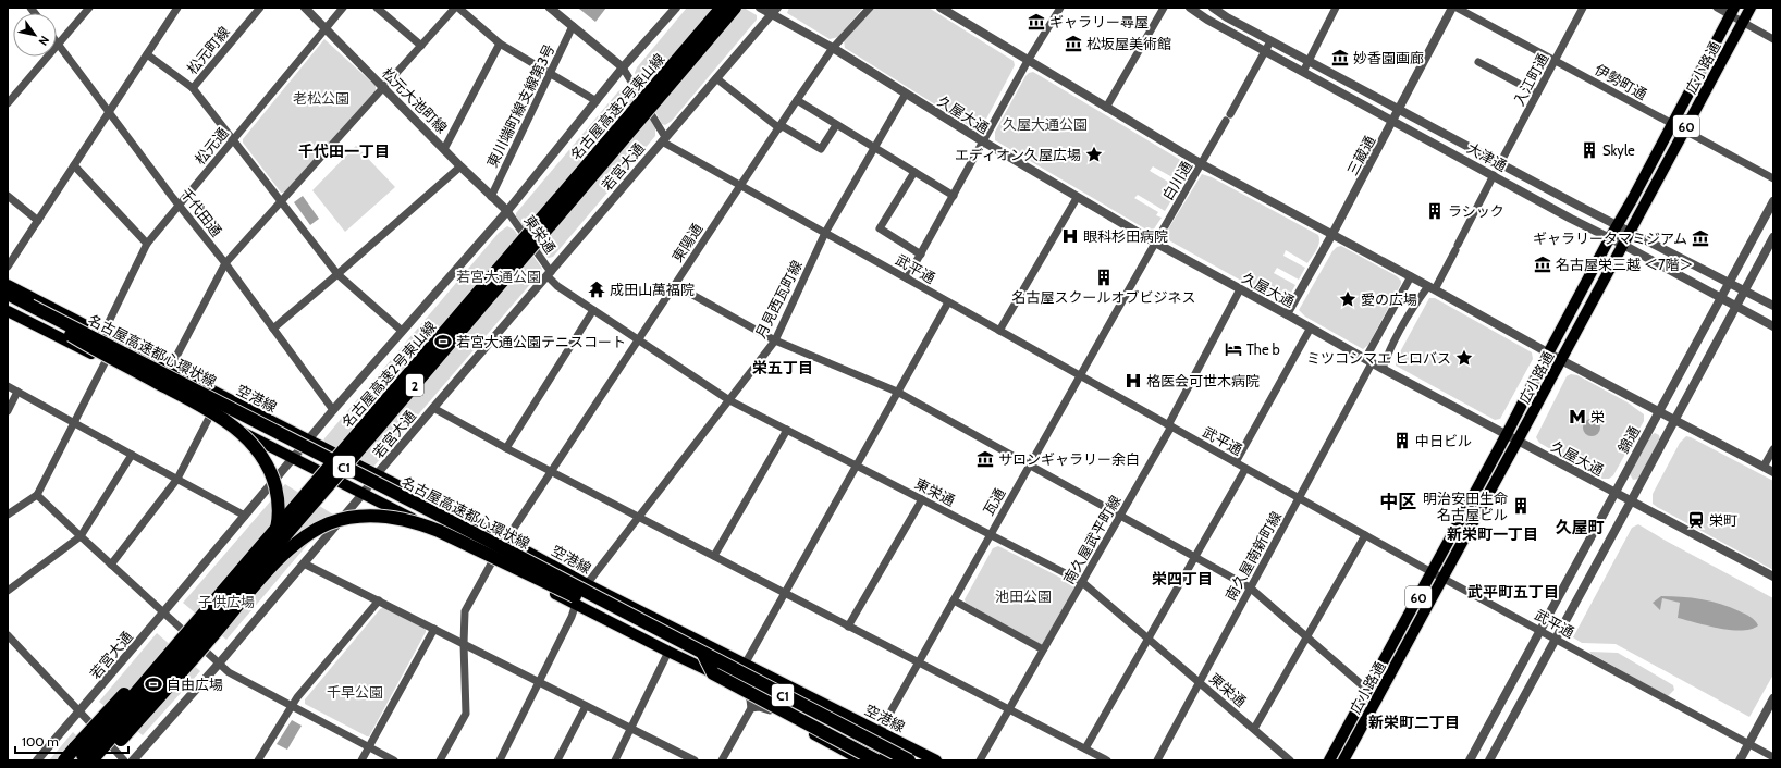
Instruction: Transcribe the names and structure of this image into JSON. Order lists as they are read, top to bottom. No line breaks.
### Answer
{"streets":{"highway":["名古屋高速2号東山線","名古屋高速都心環状線","2","C1"],"main road":["広小路通","60","空港線"],"street":["松元町線","入江町通","伊勢町通","松元大池町線","東川端町線支線第3号","久屋大通","松元通","三蔵通","大津通","若宮大通","白川通","千代田通","東栄通","東陽通","武平通","月見西瓦町線","錦通","瓦通","南久屋武平町線","南久屋南新町線"]},"crossings":[["広小路通","伊勢町通"],["広小路通","久屋大通"],["広小路通","大津通"],["広小路通","武平通"],["入江町通","伊勢町通"],["入江町通","大津通"],["松元大池町線","東川端町線支線第3号"],["松元大池町線","松元通"],["松元大池町線","若宮大通"],["松元大池町線","東栄通"],["久屋大通","三蔵通"],["久屋大通","若宮大通"],["久屋大通","白川通"],["久屋大通","東陽通"],["久屋大通","月見西瓦町線"],["久屋大通","錦通"],["久屋大通","南久屋武平町線"],["久屋大通","南久屋南新町線"],["松元通","千代田通"],["松元通","空港線"],["三蔵通","大津通"],["大津通","白川通"],["大津通","錦通"],["若宮大通","千代田通"],["若宮大通","東栄通"],["若宮大通","武平通"],["若宮大通","空港線"],["白川通","瓦通"],["東栄通","東陽通"],["東栄通","月見西瓦町線"],["東栄通","瓦通"],["東栄通","南久屋武平町線"],["東栄通","南久屋南新町線"],["東陽通","武平通"],["東陽通","空港線"],["武平通","月見西瓦町線"],["武平通","錦通"],["武平通","瓦通"],["武平通","南久屋武平町線"],["武平通","南久屋南新町線"],["月見西瓦町線","空港線"],["空港線","瓦通"]],"districts":["千代田一丁目","栄五丁目","中区","久屋町","新栄町一丁目","栄四丁目","武平町五丁目","新栄町二丁目"],"parks":["老松公園","久屋大通公園","若宮大通公園","池田公園","子供広場","千早公園"],"places":{"museum":["ギャラリー尋屋","松坂屋美術館","妙香園画廊","ギャラリータマミジアム","名古屋栄三越 ＜7階＞","サロンギャラリー余白"],"building":["Skyle","ラシック","名古屋スクールオブビジネス","中日ビル","明治安田生命 名古屋ビル"],"place":["エディオン久屋広場","愛の広場","ミツコシマエ ヒロバス"],"hospital":["眼科杉田病院","格医会可世木病院"],"temple":["成田山萬福院"],"sports":["若宮大通公園テニスコート","自由広場"],"hotel":["The b"],"metro station":["栄"],"station":["栄町"]},"scale_bar":"100 m","north":"bottom right"}
